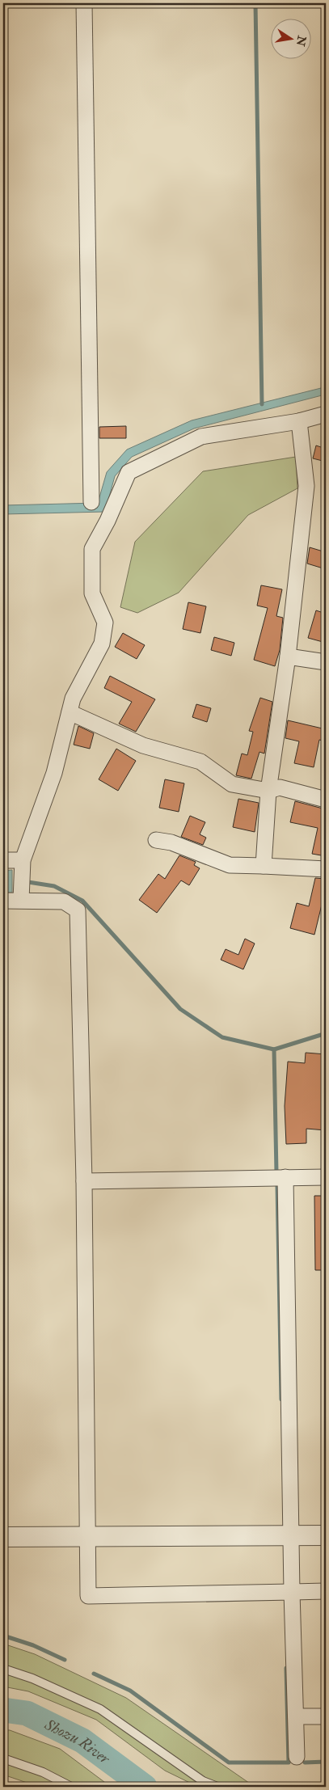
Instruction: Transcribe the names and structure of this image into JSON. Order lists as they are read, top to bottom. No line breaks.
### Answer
{"water":["Shozu River"],"north":"right"}
